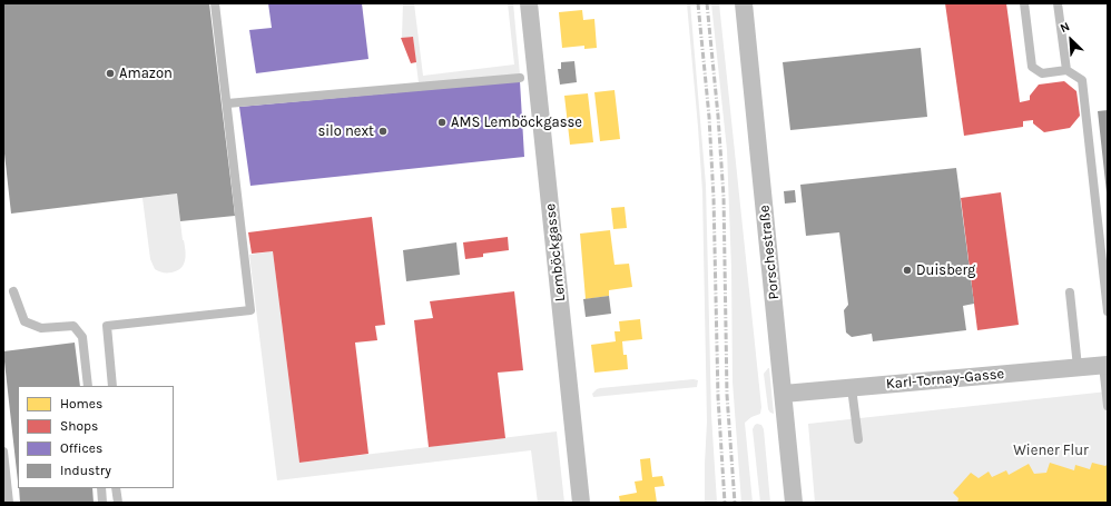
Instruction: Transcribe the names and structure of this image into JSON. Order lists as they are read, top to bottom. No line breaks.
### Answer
{"streets":{"street":["Lemböckgasse","Porschestraße","Karl-Tornay-Gasse"]},"crossings":[["Porschestraße","Karl-Tornay-Gasse"]],"parks":["Wiener Flur"],"places":["Amazon","AMS Lemböckgasse","silo next","Duisberg"],"legend":["Homes","Shops","Offices","Industry"],"north":"top left"}
